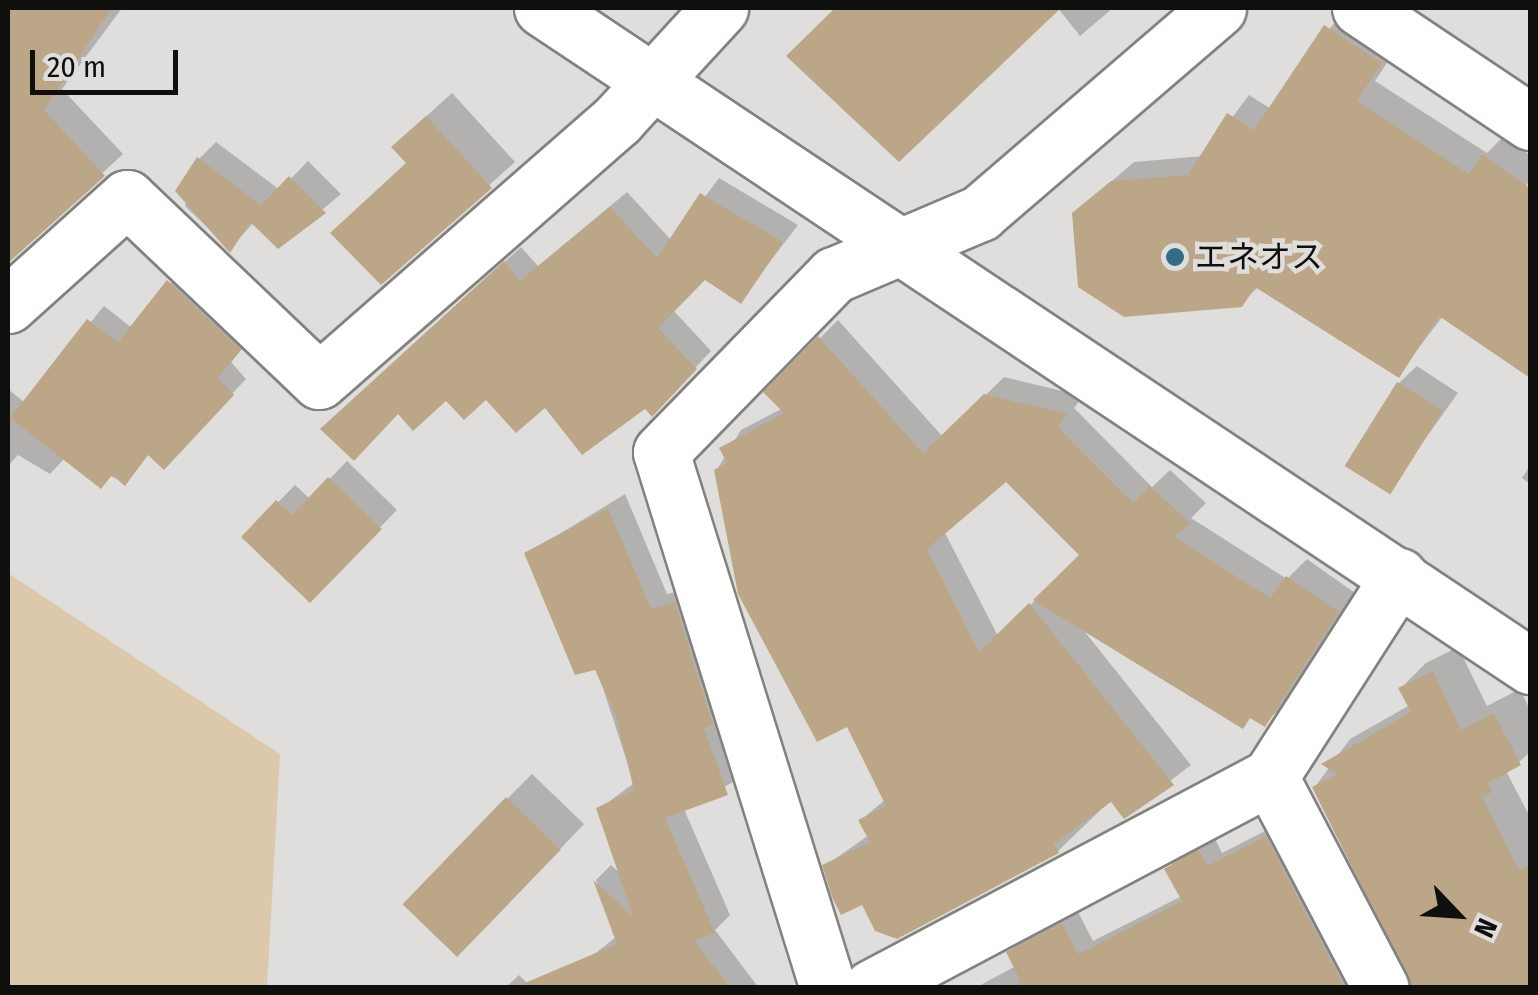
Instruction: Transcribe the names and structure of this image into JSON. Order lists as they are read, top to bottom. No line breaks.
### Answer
{"places":["エネオス"],"scale_bar":"20 m","north":"bottom right"}
